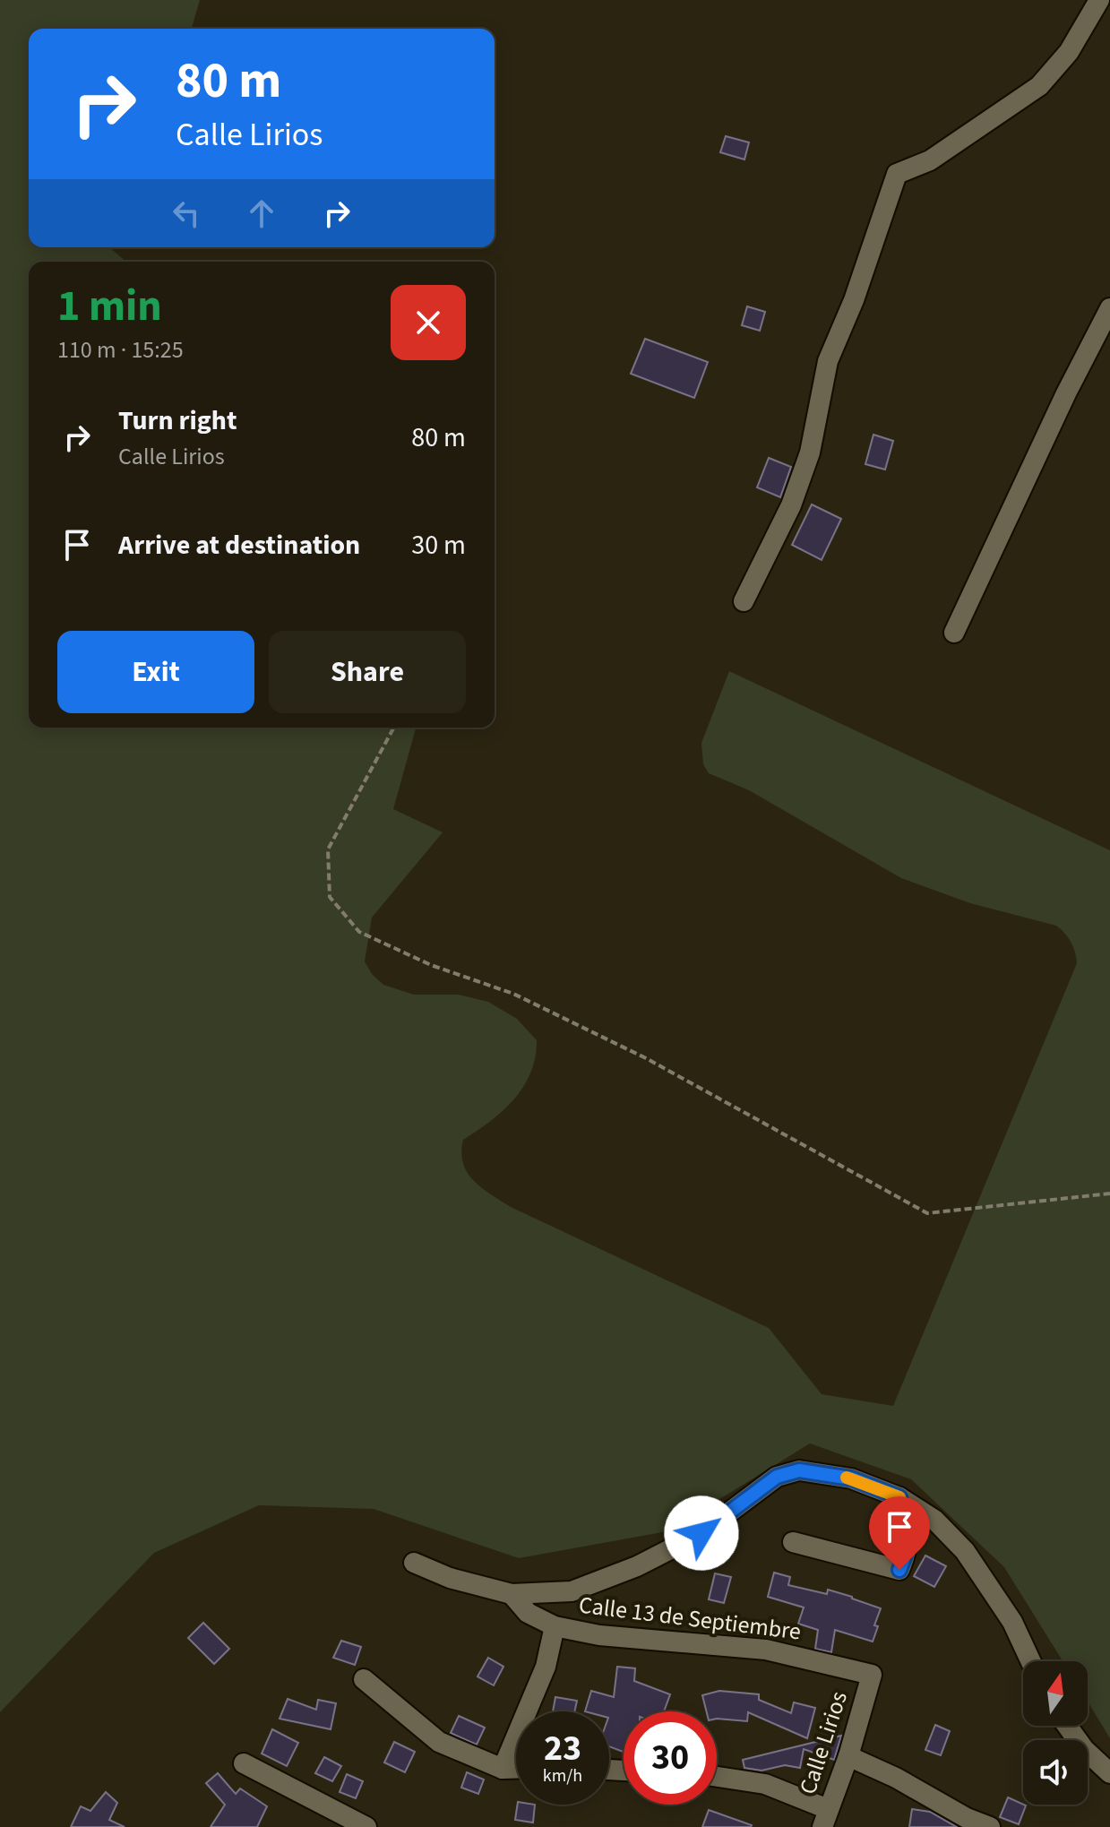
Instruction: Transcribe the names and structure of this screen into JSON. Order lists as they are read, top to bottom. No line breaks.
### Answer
{"streets":{"street":["Calle 13 de Septiembre","Calle Lirios"]},"crossings":[["Calle 13 de Septiembre","Calle Lirios"]],"north":"top","page":{"turn":["80 m","Calle Lirios"],"heading":["1 min","110 m · 15:25"],"list":[{"name":"Turn right","note":"Calle Lirios","value":"80 m"},{"name":"Arrive at destination","value":"30 m"}],"buttons":["Exit","Share"],"speed":"23 km/h","limit":"30"}}
